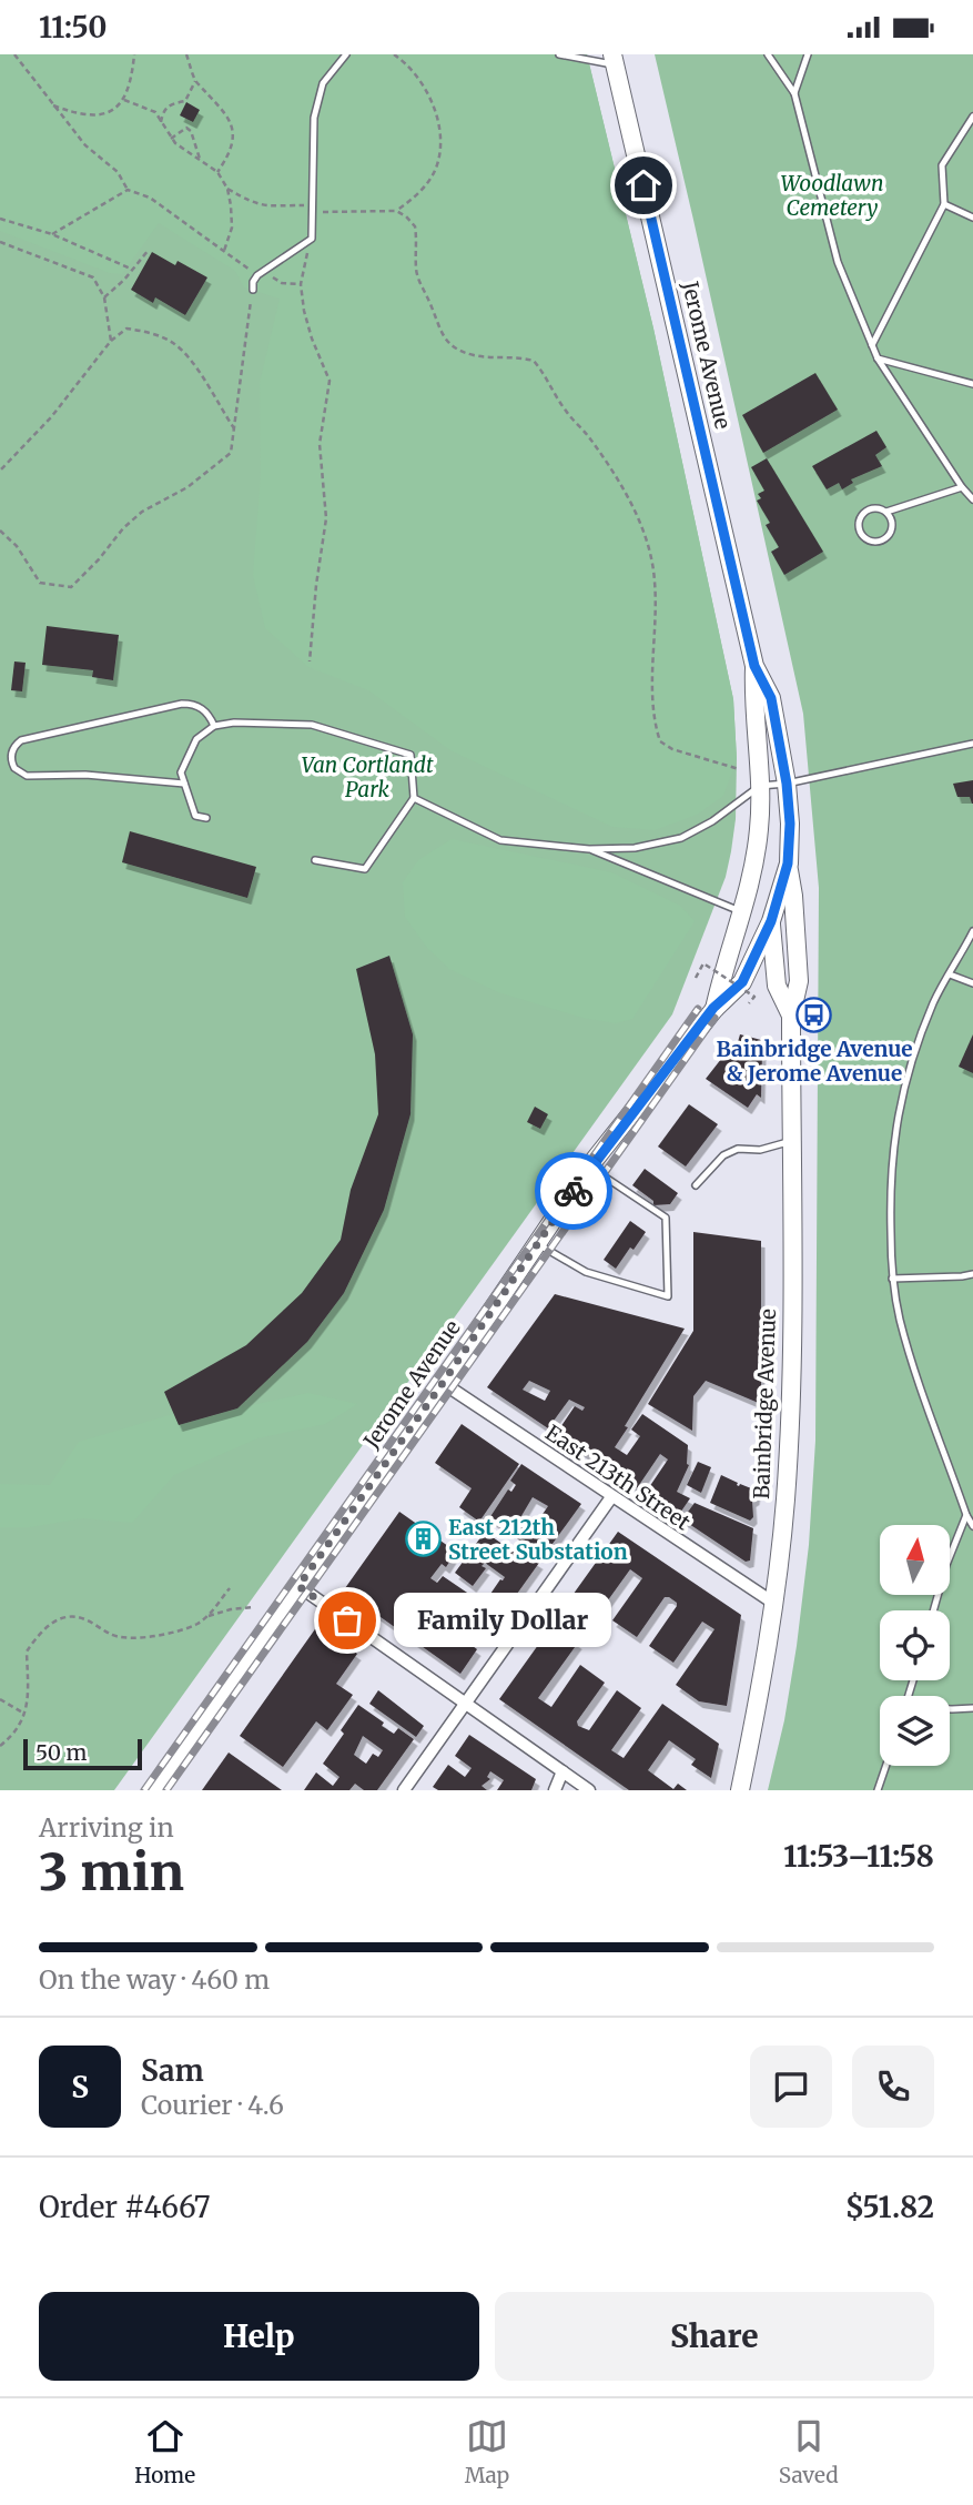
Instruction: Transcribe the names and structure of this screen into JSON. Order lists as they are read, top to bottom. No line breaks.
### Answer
{"streets":{"main road":["Jerome Avenue","Bainbridge Avenue"],"street":["East 213th Street"]},"crossings":[["Jerome Avenue","Bainbridge Avenue"],["Jerome Avenue","East 213th Street"],["Bainbridge Avenue","East 213th Street"]],"parks":["Woodlawn Cemetery","Van Cortlandt Park"],"places":{"bus stop":["Bainbridge Avenue & Jerome Avenue"],"building":["East 212th Street Substation"],"other":["Family Dollar"]},"scale_bar":"50 m","north":"top","page":{"status":"11:50","bubble":"Family Dollar","scale":"50 m","heading":["3 min","Arriving in","11:53–11:58"],"panel":["Sam","Courier · 4.6","Order #4667","$51.82"],"bar":"On the way · 460 m","round":"S","buttons":["Help","Share"],"tabs":["Home","Map","Saved"]}}
